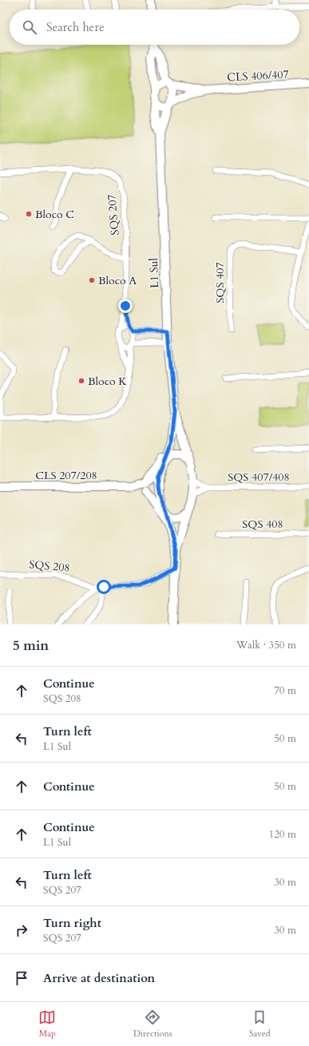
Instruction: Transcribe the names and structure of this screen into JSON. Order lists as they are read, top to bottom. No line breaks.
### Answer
{"streets":{"street":["CLS 406/407","SQS 207","L1 Sul","SQS 407","CLS 207/208","SQS 407/408","SQS 408","SQS 208"]},"crossings":[["CLS 406/407","L1 Sul"],["L1 Sul","CLS 207/208"],["L1 Sul","SQS 407/408"]],"places":["Bloco C","Bloco A","Bloco K"],"page":{"search":"Search here","heading":["5 min","Walk · 350 m"],"list":[["Continue","SQS 208","70 m"],["Turn left","L1 Sul","50 m"],["Continue","50 m"],["Continue","L1 Sul","120 m"],["Turn left","SQS 207","30 m"],["Turn right","SQS 207","30 m"],"Arrive at destination"],"nav":["Map","Directions","Saved"]}}
